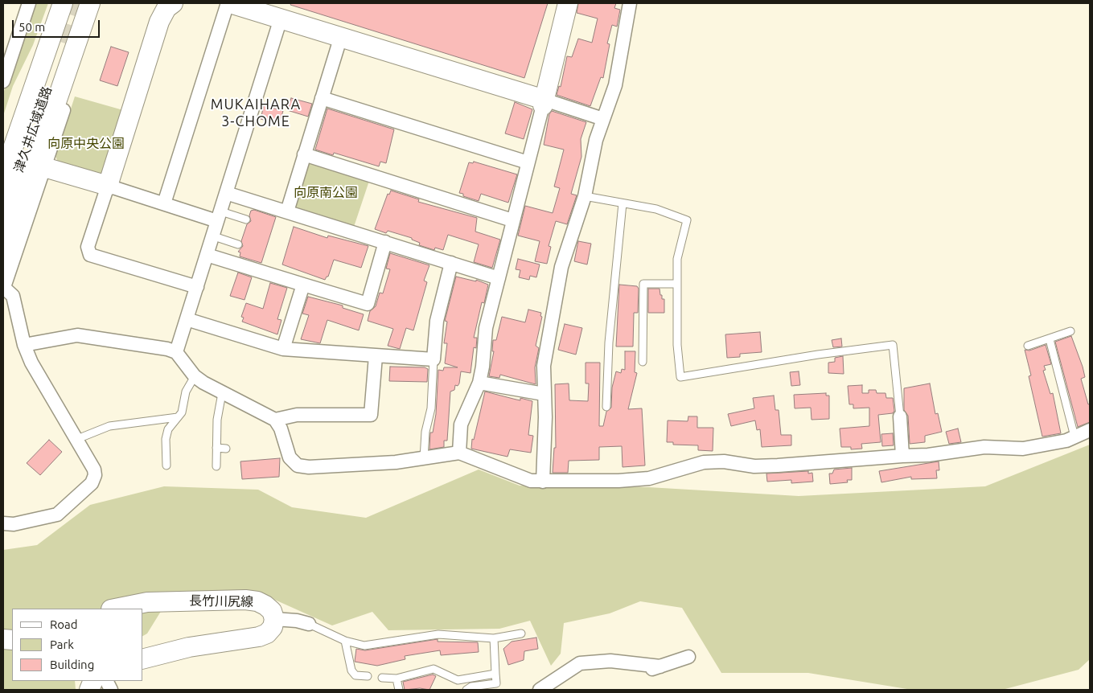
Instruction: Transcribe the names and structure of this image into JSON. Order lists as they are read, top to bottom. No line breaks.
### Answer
{"streets":{"main road":["津久井広域道路","長竹川尻線"]},"districts":["MUKAIHARA 3-CHOME"],"parks":["向原中央公園","向原南公園"],"legend":["Road","Park","Building"],"scale_bar":"50 m"}
